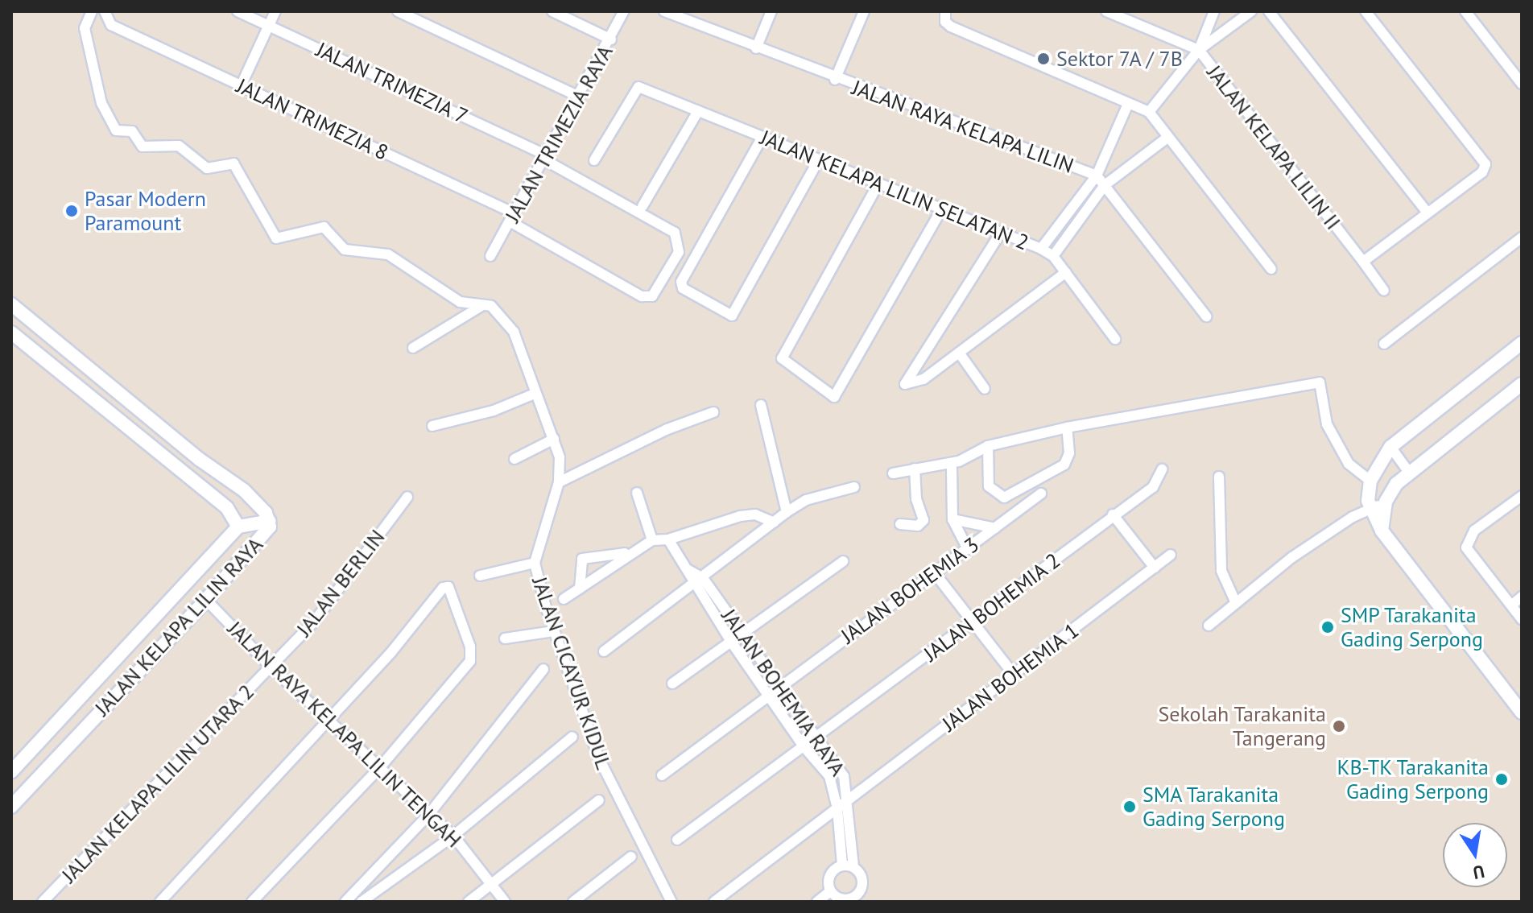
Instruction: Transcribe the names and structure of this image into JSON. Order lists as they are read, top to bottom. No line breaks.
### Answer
{"streets":{"street":["JALAN TRIMEZIA 7","JALAN TRIMEZIA 8","JALAN RAYA KELAPA LILIN","JALAN TRIMEZIA RAYA","JALAN KELAPA LILIN II","JALAN KELAPA LILIN SELATAN 2","JALAN BERLIN","JALAN BOHEMIA 3","JALAN BOHEMIA 2","JALAN KELAPA LILIN RAYA","JALAN CICAYUR KIDUL","JALAN BOHEMIA 1","JALAN BOHEMIA RAYA","JALAN RAYA KELAPA LILIN TENGAH","JALAN KELAPA LILIN UTARA 2"]},"crossings":[["JALAN TRIMEZIA 7","JALAN TRIMEZIA 8"],["JALAN TRIMEZIA 7","JALAN TRIMEZIA RAYA"],["JALAN TRIMEZIA 8","JALAN TRIMEZIA RAYA"],["JALAN BERLIN","JALAN RAYA KELAPA LILIN TENGAH"],["JALAN BERLIN","JALAN KELAPA LILIN UTARA 2"],["JALAN BOHEMIA 3","JALAN BOHEMIA RAYA"],["JALAN BOHEMIA 2","JALAN BOHEMIA RAYA"],["JALAN KELAPA LILIN RAYA","JALAN RAYA KELAPA LILIN TENGAH"],["JALAN BOHEMIA 1","JALAN BOHEMIA RAYA"],["JALAN RAYA KELAPA LILIN TENGAH","JALAN KELAPA LILIN UTARA 2"]],"places":["Sektor 7A / 7B","Pasar Modern Paramount","SMP Tarakanita Gading Serpong","Sekolah Tarakanita Tangerang","KB-TK Tarakanita Gading Serpong","SMA Tarakanita Gading Serpong"],"north":"bottom"}
